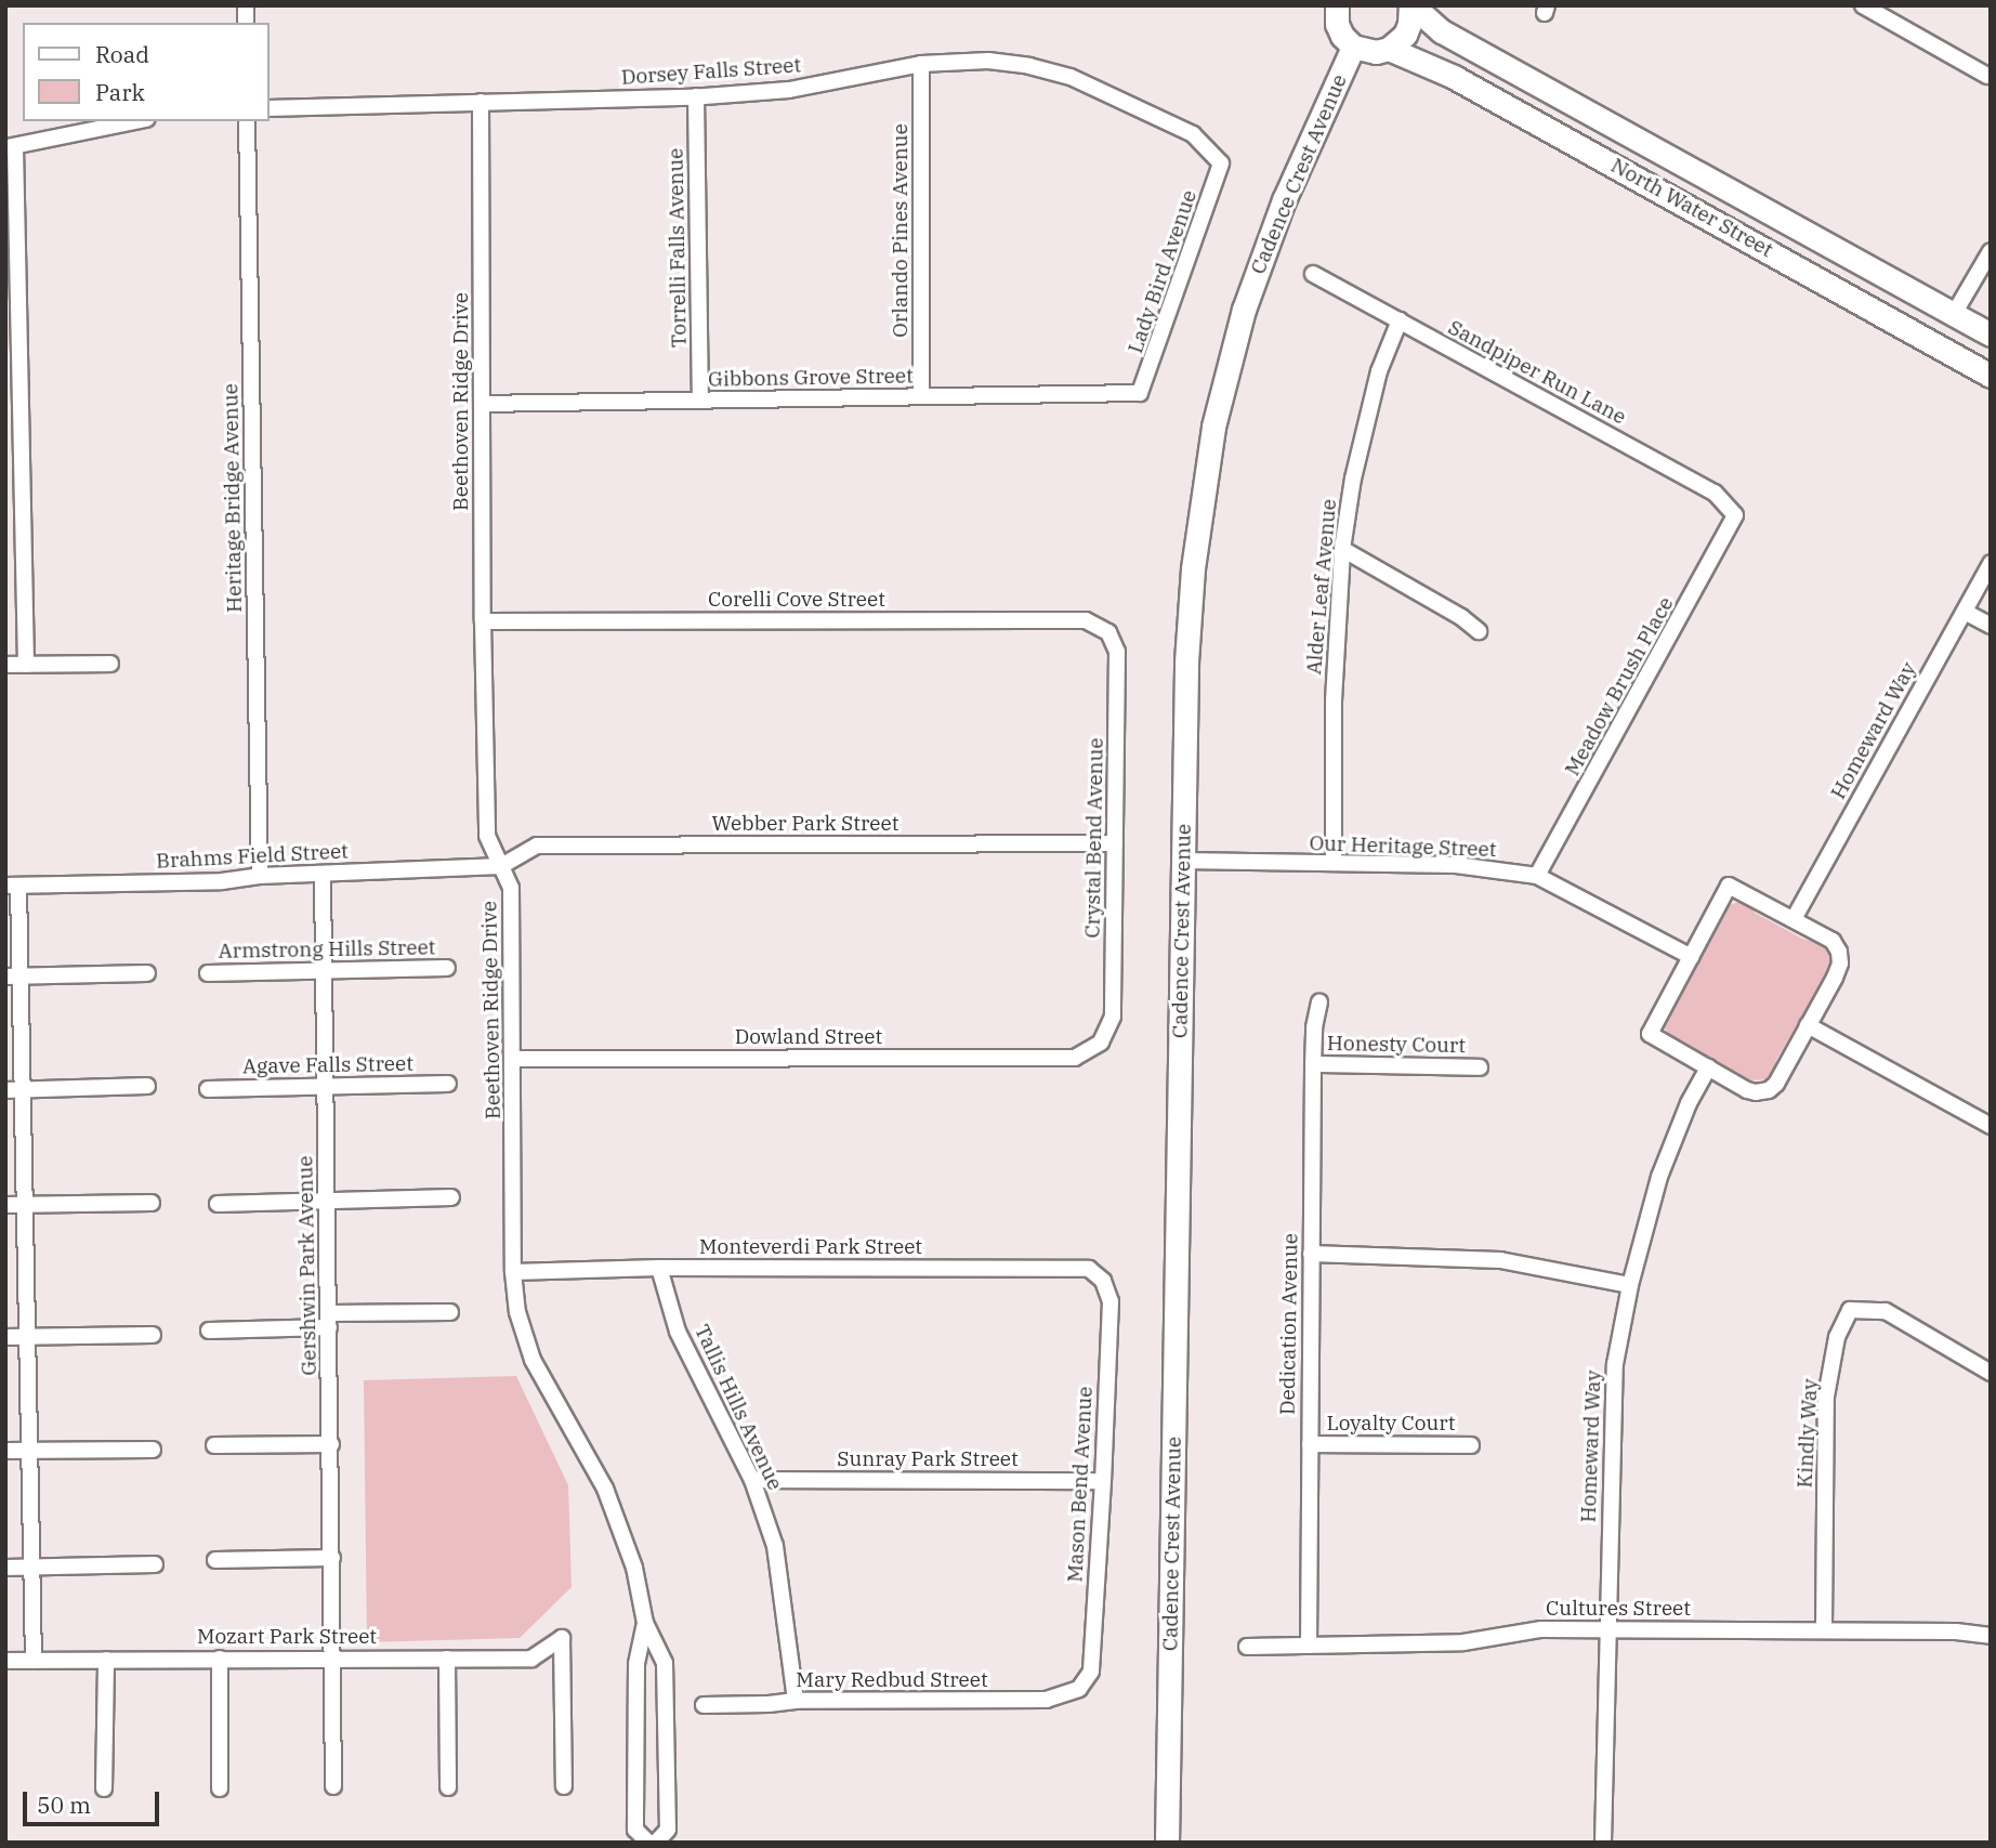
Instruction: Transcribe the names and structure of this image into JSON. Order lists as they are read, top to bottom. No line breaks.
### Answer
{"streets":{"street":["Dorsey Falls Street","Cadence Crest Avenue","North Water Street","Orlando Pines Avenue","Torrelli Falls Avenue","Lady Bird Avenue","Sandpiper Run Lane","Gibbons Grove Street","Beethoven Ridge Drive","Heritage Bridge Avenue","Alder Leaf Avenue","Corelli Cove Street","Meadow Brush Place","Homeward Way","Webber Park Street","Crystal Bend Avenue","Our Heritage Street","Brahms Field Street","Armstrong Hills Street","Dowland Street","Honesty Court","Agave Falls Street","Monteverdi Park Street","Gershwin Park Avenue","Dedication Avenue","Tallis Hills Avenue","Loyalty Court","Kindly Way","Sunray Park Street","Mason Bend Avenue","Cultures Street","Mozart Park Street","Mary Redbud Street"]},"crossings":[["Dorsey Falls Street","Orlando Pines Avenue"],["Dorsey Falls Street","Torrelli Falls Avenue"],["Dorsey Falls Street","Lady Bird Avenue"],["Dorsey Falls Street","Beethoven Ridge Drive"],["Cadence Crest Avenue","Our Heritage Street"],["Orlando Pines Avenue","Gibbons Grove Street"],["Torrelli Falls Avenue","Gibbons Grove Street"],["Lady Bird Avenue","Gibbons Grove Street"],["Sandpiper Run Lane","Alder Leaf Avenue"],["Sandpiper Run Lane","Meadow Brush Place"],["Gibbons Grove Street","Beethoven Ridge Drive"],["Beethoven Ridge Drive","Corelli Cove Street"],["Beethoven Ridge Drive","Webber Park Street"],["Beethoven Ridge Drive","Brahms Field Street"],["Beethoven Ridge Drive","Dowland Street"],["Beethoven Ridge Drive","Monteverdi Park Street"],["Heritage Bridge Avenue","Brahms Field Street"],["Alder Leaf Avenue","Our Heritage Street"],["Corelli Cove Street","Crystal Bend Avenue"],["Meadow Brush Place","Our Heritage Street"],["Homeward Way","Cultures Street"],["Webber Park Street","Crystal Bend Avenue"],["Webber Park Street","Brahms Field Street"],["Crystal Bend Avenue","Dowland Street"],["Brahms Field Street","Gershwin Park Avenue"],["Armstrong Hills Street","Gershwin Park Avenue"],["Honesty Court","Dedication Avenue"],["Agave Falls Street","Gershwin Park Avenue"],["Monteverdi Park Street","Tallis Hills Avenue"],["Monteverdi Park Street","Mason Bend Avenue"],["Gershwin Park Avenue","Mozart Park Street"],["Dedication Avenue","Loyalty Court"],["Dedication Avenue","Cultures Street"],["Tallis Hills Avenue","Sunray Park Street"],["Tallis Hills Avenue","Mary Redbud Street"],["Kindly Way","Cultures Street"],["Sunray Park Street","Mason Bend Avenue"],["Mason Bend Avenue","Mary Redbud Street"]],"legend":["Road","Park"],"scale_bar":"50 m"}
